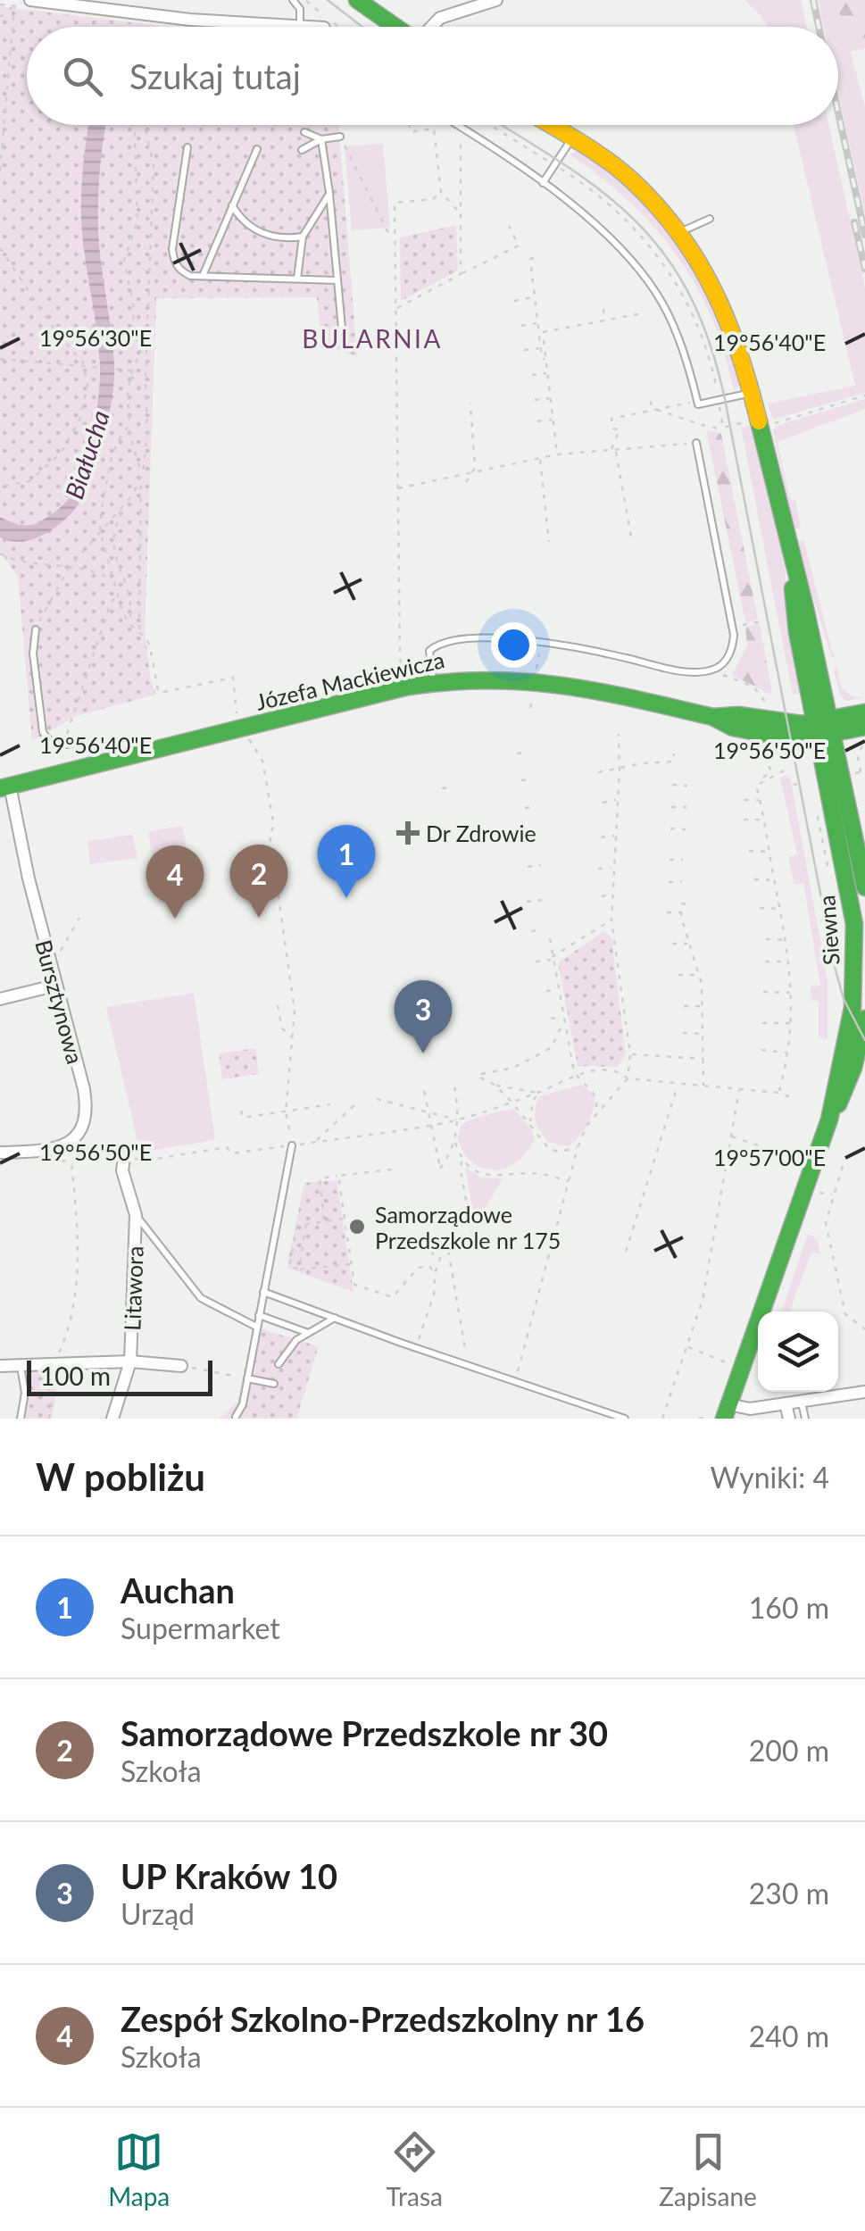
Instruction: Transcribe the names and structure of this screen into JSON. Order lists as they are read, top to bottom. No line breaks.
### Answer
{"streets":{"street":["Józefa Mackiewicza","Siewna","Bursztynowa","Litawora"]},"crossings":[["Józefa Mackiewicza","Siewna"],["Józefa Mackiewicza","Bursztynowa"]],"districts":["BULARNIA"],"water":["Białucha"],"places":{"health":["Dr Zdrowie"],"other":["Samorządowe Przedszkole nr 175"]},"scale_bar":"100 m","page":{"search":"Szukaj tutaj","pins":["1","2","4","3"],"scale":"100 m","heading":["W pobliżu","Wyniki: 4"],"list":[{"mark":"1","name":"Auchan","note":"Supermarket","value":"160 m"},{"mark":"2","name":"Samorządowe Przedszkole nr 30","note":"Szkoła","value":"200 m"},{"mark":"3","name":"UP Kraków 10","note":"Urząd","value":"230 m"},{"mark":"4","name":"Zespół Szkolno-Przedszkolny nr 16","note":"Szkoła","value":"240 m"}],"nav":["Mapa","Trasa","Zapisane"]},"coordinates":["19°56'30\"E","19°56'40\"E","19°56'50\"E","19°57'00\"E"]}
